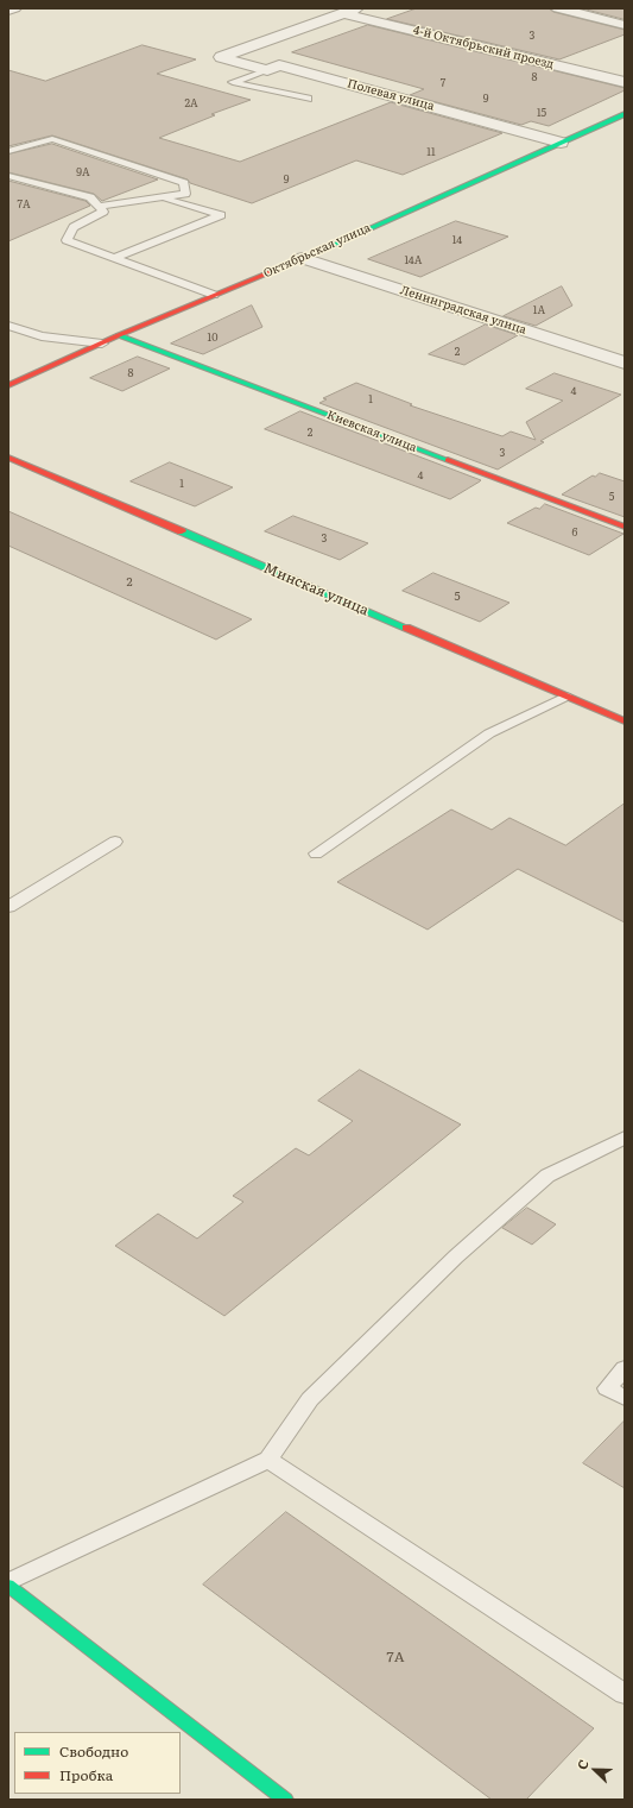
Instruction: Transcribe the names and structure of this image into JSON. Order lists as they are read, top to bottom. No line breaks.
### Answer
{"streets":{"street":["4-й Октябрьский проезд","Полевая улица","Октябрьская улица","Ленинградская улица","Киевская улица","Минская улица"]},"crossings":[["4-й Октябрьский проезд","Полевая улица"],["Полевая улица","Октябрьская улица"],["Октябрьская улица","Ленинградская улица"],["Октябрьская улица","Киевская улица"]],"house_numbers":["3","8","7","9","2А","15","11","9А","9","7А","14","14А","1А","10","2","8","4","1","2","3","4","1","5","6","3","2","5","7А"],"legend":["Свободно","Пробка"],"north":"top left"}
